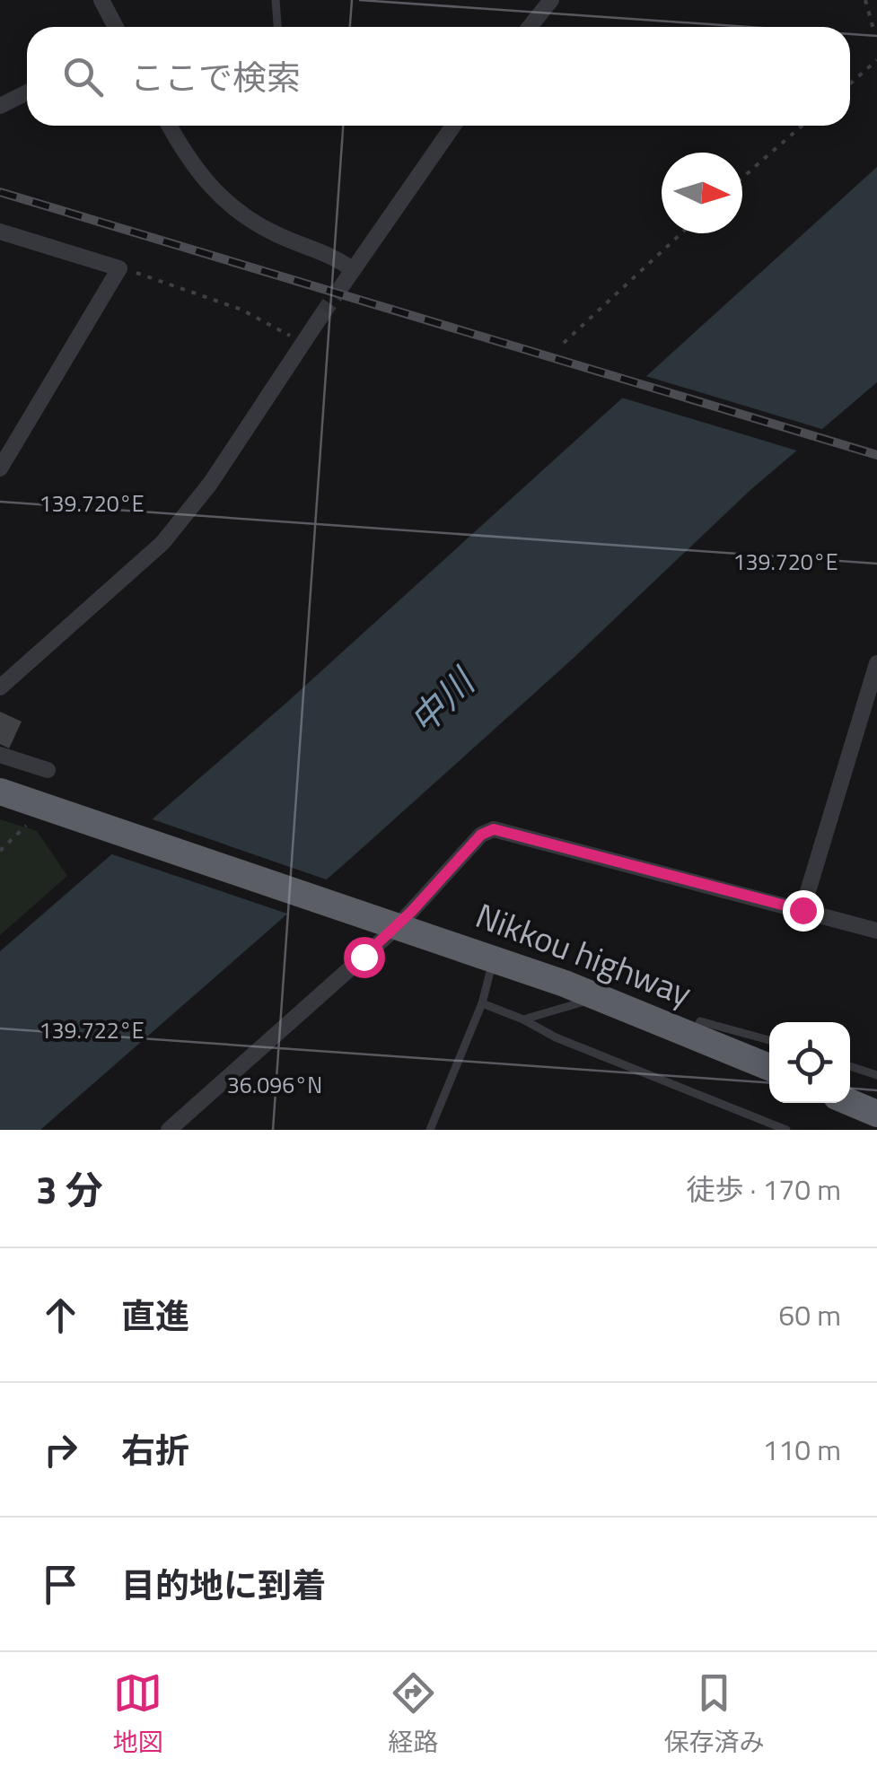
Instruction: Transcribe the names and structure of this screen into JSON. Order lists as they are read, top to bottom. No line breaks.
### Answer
{"streets":{"highway":["Nikkou highway"]},"water":["中川"],"north":"right","page":{"search":"ここで検索","heading":["3 分","徒歩 · 170 m"],"list":[["直進","60 m"],["右折","110 m"],"目的地に到着"],"nav":["地図","経路","保存済み"]},"coordinates":["139.720°E","139.722°E","36.096°N"]}
